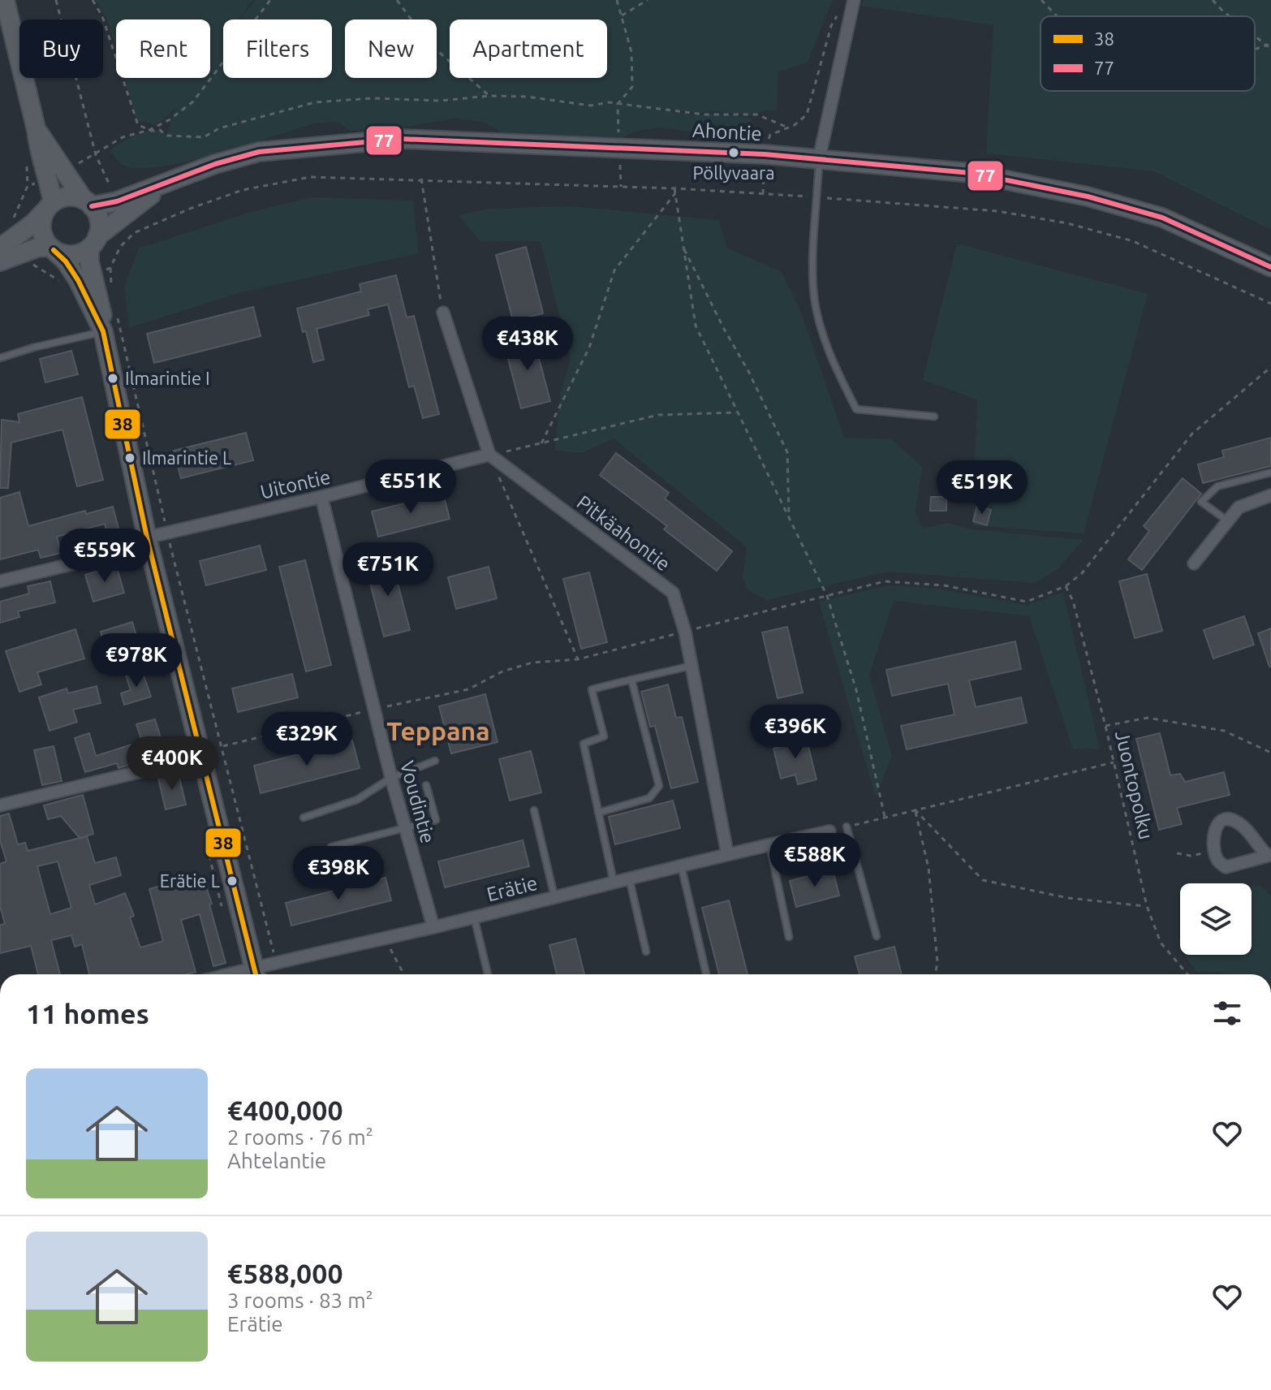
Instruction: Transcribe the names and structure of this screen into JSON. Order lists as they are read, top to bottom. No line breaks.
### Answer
{"streets":{"street":["Ahontie","Uitontie","Pitkäahontie","Voudintie","Erätie"],"path":["Juontopolku"]},"crossings":[["Uitontie","Pitkäahontie"],["Uitontie","Voudintie"],["Pitkäahontie","Erätie"],["Voudintie","Erätie"]],"districts":["Teppana"],"places":["Pöllyvaara","Ilmarintie I","Ilmarintie L","Erätie L"],"lines":["transit line 77","transit line 38"],"legend":["38","77"],"page":{"chip":["Buy","Rent","Filters","New","Apartment"],"price":["€438K","€551K","€519K","€559K","€751K","€978K","€396K","€329K","€400K","€588K","€398K"],"heading":"11 homes","list":[{"name":"€400,000","note":"2 rooms · 76 m² · Ahtelantie"},{"name":"€588,000","note":"3 rooms · 83 m² · Erätie"}]}}
